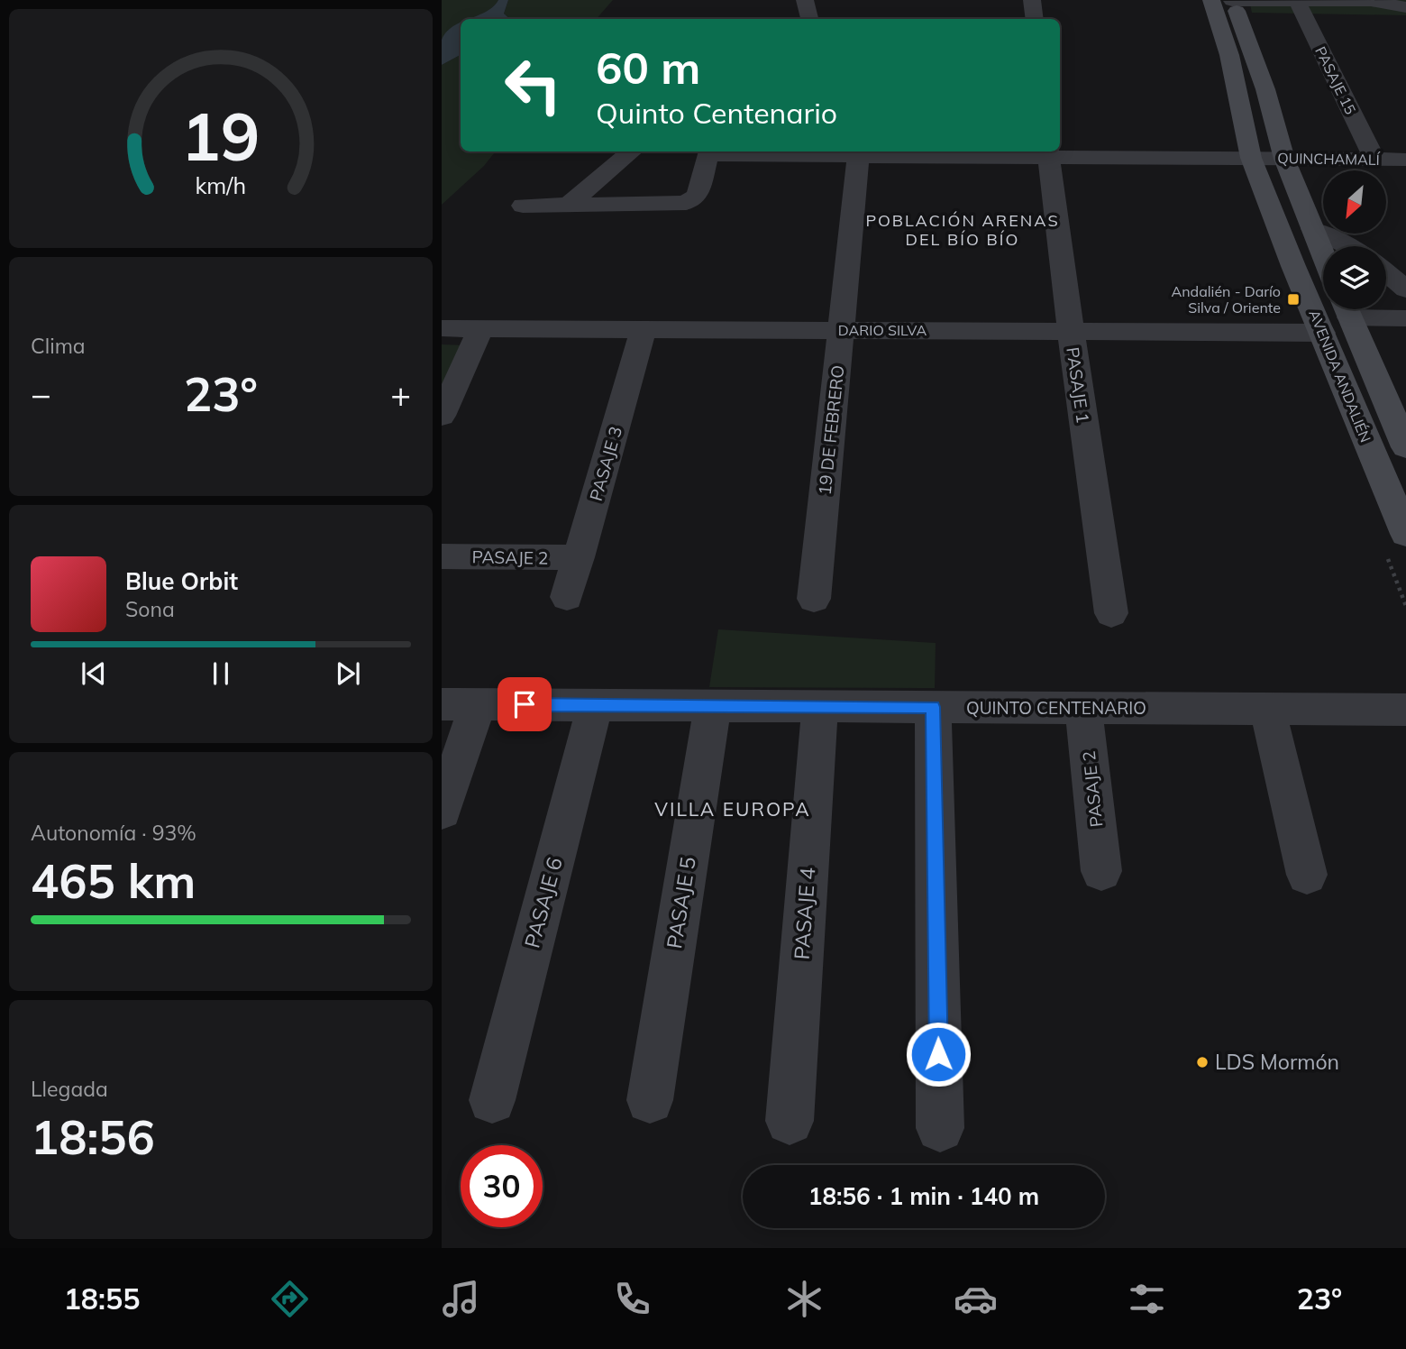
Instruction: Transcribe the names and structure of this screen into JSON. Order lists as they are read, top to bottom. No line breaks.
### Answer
{"streets":{"main road":["AVENIDA ANDALIÉN"],"street":["PASAJE 15","QUINCHAMALÍ","DARIO SILVA","PASAJE 1","19 DE FEBRERO","PASAJE 3","PASAJE 2","QUINTO CENTENARIO","PASAJE 6","PASAJE 5","PASAJE 4"]},"crossings":[["PASAJE 15","QUINCHAMALÍ"],["QUINCHAMALÍ","AVENIDA ANDALIÉN"],["QUINCHAMALÍ","PASAJE 1"],["QUINCHAMALÍ","19 DE FEBRERO"],["DARIO SILVA","AVENIDA ANDALIÉN"],["DARIO SILVA","PASAJE 1"],["DARIO SILVA","19 DE FEBRERO"],["DARIO SILVA","PASAJE 3"],["PASAJE 3","PASAJE 2"],["PASAJE 2","QUINTO CENTENARIO"],["QUINTO CENTENARIO","PASAJE 6"],["QUINTO CENTENARIO","PASAJE 5"],["QUINTO CENTENARIO","PASAJE 4"]],"districts":["POBLACIÓN ARENAS DEL BÍO BÍO","VILLA EUROPA"],"places":{"transit":["Andalién - Darío Silva / Oriente"],"other":["LDS Mormón"]},"north":"bottom left","page":{"turn":["60 m","Quinto Centenario"],"tile":["Clima",["Autonomía · 93%","465 km"],["Llegada","18:56"]],"heat":["−","23°","+"],"song":["Blue Orbit","Sona"],"limit":"30","trip":"18:56 · 1 min · 140 m","tabs":["18:55","23°"],"gauge":["19","km/h"]}}
